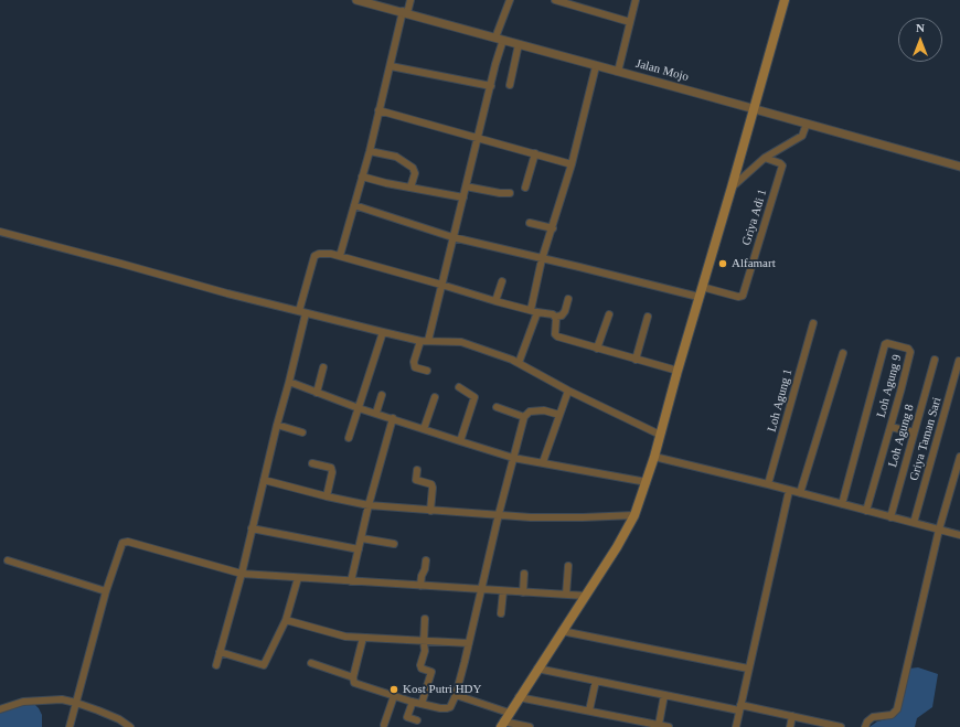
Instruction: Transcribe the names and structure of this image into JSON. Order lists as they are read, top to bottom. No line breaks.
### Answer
{"streets":{"street":["Jalan Mojo","Griya Adi 1","Loh Agung 9","Loh Agung 1","Loh Agung 8","Griya Taman Sari"]},"places":["Alfamart","Kost Putri HDY"],"north":"top"}
